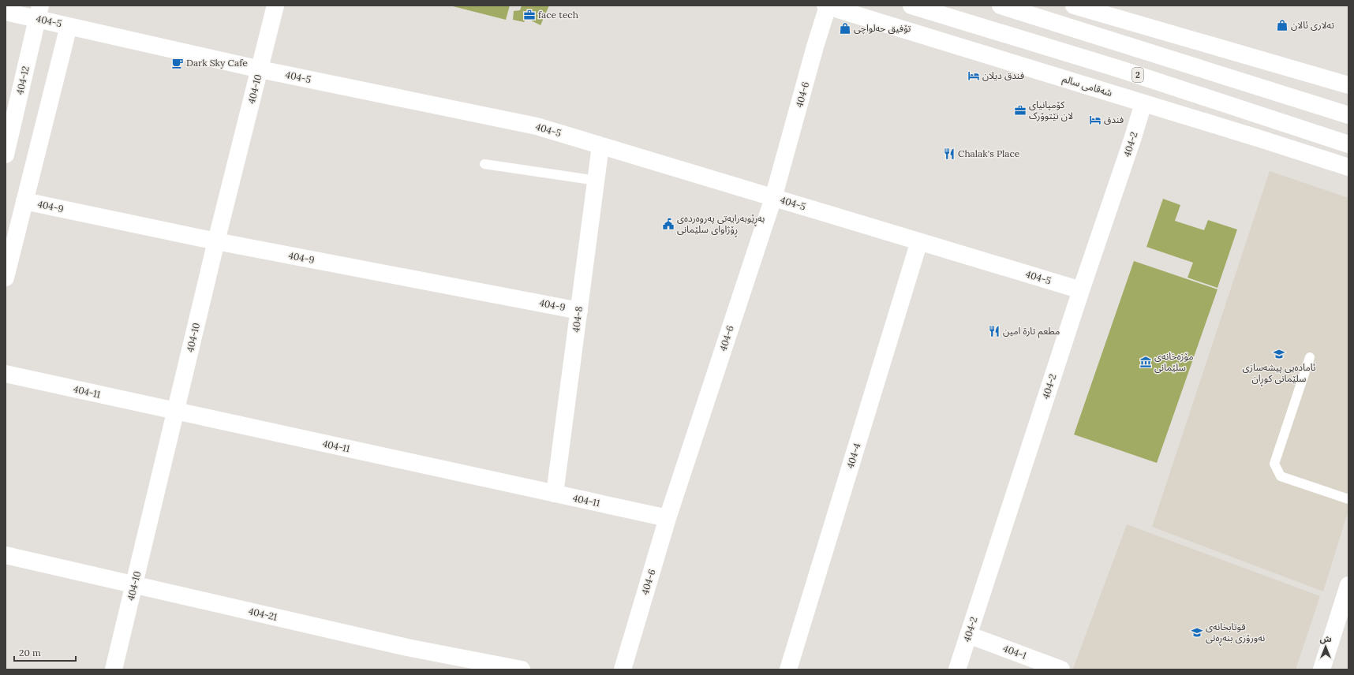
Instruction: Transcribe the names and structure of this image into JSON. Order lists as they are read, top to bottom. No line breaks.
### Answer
{"streets":{"street":["404-5","2","404-12","شەقامی سالم","404-10","404-6","404-2","404-9","404-8","404-11","404-4","404-21","404-1"]},"crossings":[["404-5","404-12"],["404-5","404-10"],["404-5","404-6"],["404-5","404-2"],["404-5","404-8"],["404-5","404-4"],["شەقامی سالم","404-6"],["شەقامی سالم","404-2"],["404-10","404-9"],["404-10","404-11"],["404-10","404-21"],["404-6","404-11"],["404-2","404-1"],["404-9","404-8"],["404-8","404-11"]],"places":{"office":["face tech","کۆمپانیای لان نێتوۆرک"],"shop":["تەلاری ئالان","تۆفیق حەلواچی"],"cafe":["Dark Sky Cafe"],"hotel":["فندق ديلان","فندق"],"restaurant":["Chalak's Place","مطعم تارة امين"],"public building":["بەڕێوبەرایەتی پەروەردەی ڕۆژاوای سلێمانی"],"school or university":["ئامادەیی پیشەسازی سلێمانی کوڕان","قوتابخانەی نەورۆزی بنەڕەتی"],"museum":["مۆزەخانەی سلێمانی"]},"scale_bar":"20 m","north":"top"}
